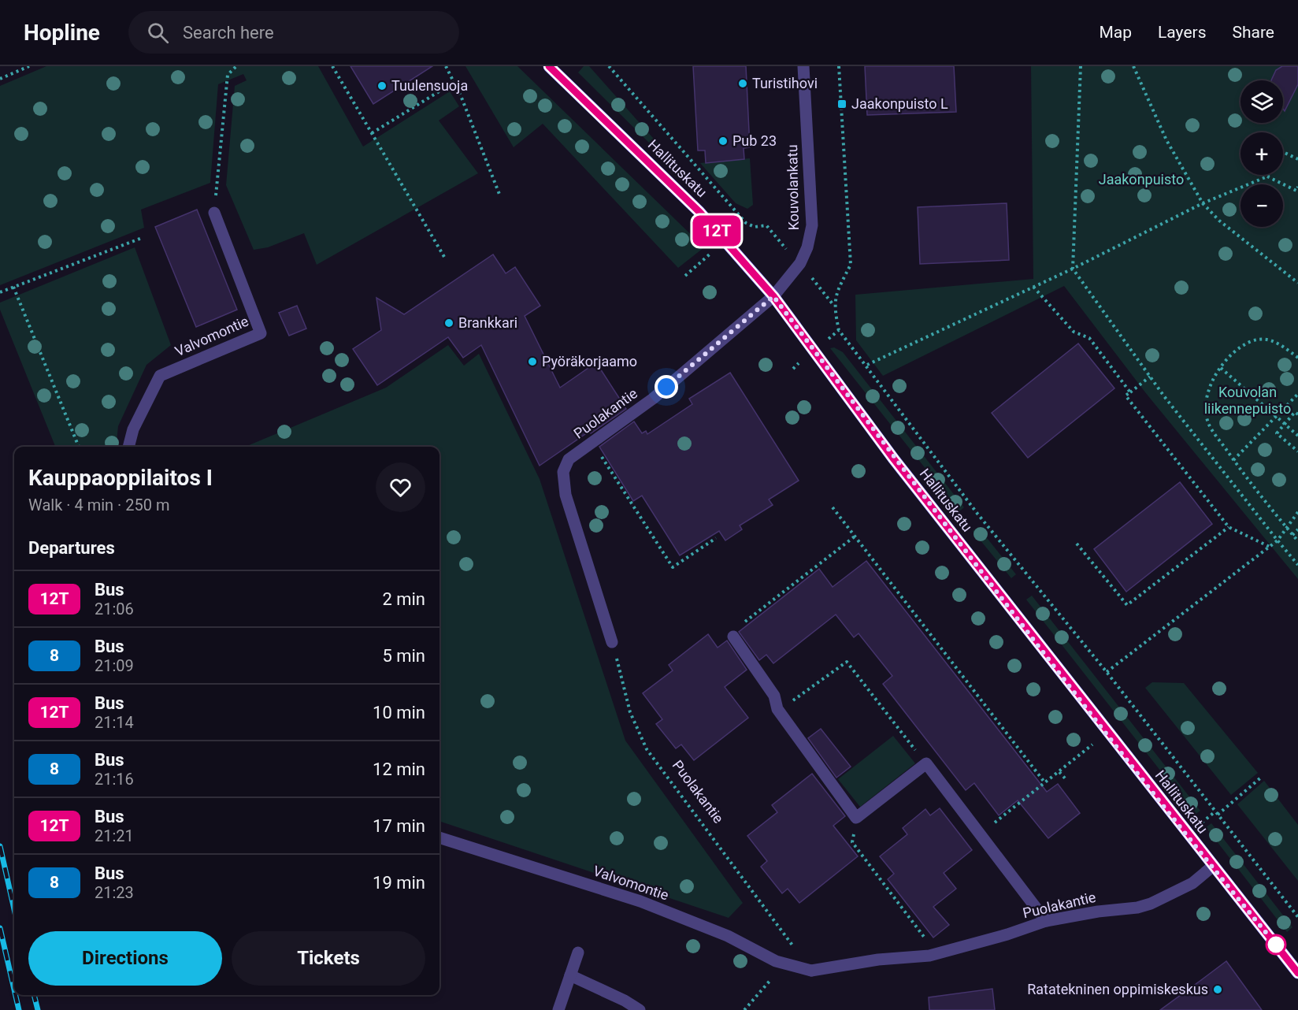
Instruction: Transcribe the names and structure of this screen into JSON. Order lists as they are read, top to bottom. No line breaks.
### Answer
{"streets":{"street":["Hallituskatu","Kouvolankatu","Valvomontie","Puolakantie"]},"crossings":[["Hallituskatu","Kouvolankatu"],["Hallituskatu","Puolakantie"],["Kouvolankatu","Puolakantie"],["Valvomontie","Puolakantie"]],"parks":["Jaakonpuisto","Kouvolan liikennepuisto"],"places":{"other":["Turistihovi","Tuulensuoja","Pub 23","Brankkari","Pyöräkorjaamo","Ratatekninen oppimiskeskus"],"transit":["Jaakonpuisto L"]},"lines":["bus line 12T"],"page":{"header":"Hopline","search":"Search here","nav":["Map","Layers","Share"],"on_map":"12T","map_buttons":["+","−"],"heading":[["Kauppaoppilaitos I","Walk · 4 min · 250 m"],"Departures"],"list":[{"mark":"12T","name":"Bus","note":"21:06","value":"2 min"},{"mark":"8","name":"Bus","note":"21:09","value":"5 min"},{"mark":"12T","name":"Bus","note":"21:14","value":"10 min"},{"mark":"8","name":"Bus","note":"21:16","value":"12 min"},{"mark":"12T","name":"Bus","note":"21:21","value":"17 min"},{"mark":"8","name":"Bus","note":"21:23","value":"19 min"}],"buttons":["Directions","Tickets"]}}
